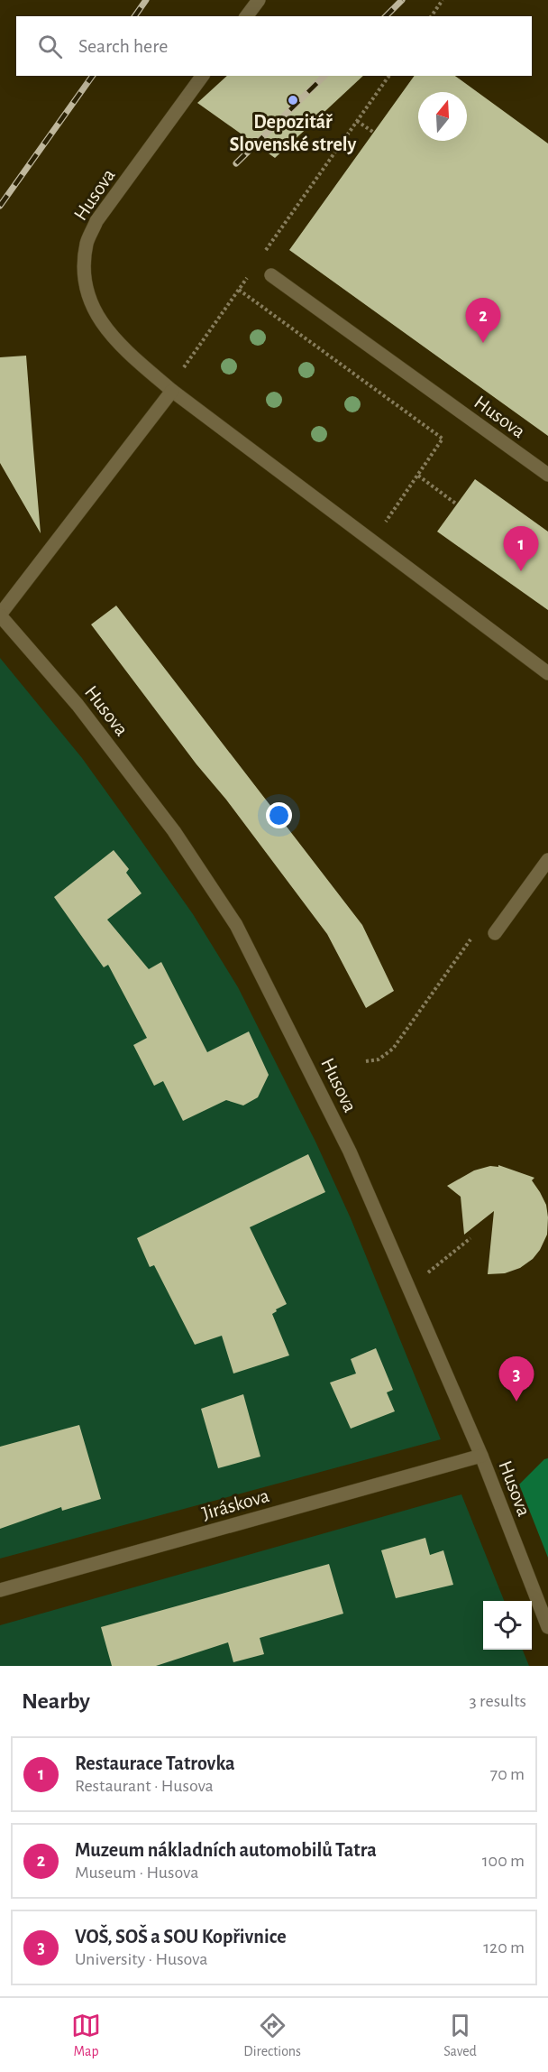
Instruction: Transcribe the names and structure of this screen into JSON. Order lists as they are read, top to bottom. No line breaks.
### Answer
{"streets":{"street":["Husova","Jiráskova"]},"crossings":[["Husova","Jiráskova"]],"places":["Depozitář Slovenské strely"],"north":"top","page":{"search":"Search here","pins":["2","1","3"],"heading":["Nearby","3 results"],"list":[{"mark":"1","name":"Restaurace Tatrovka","note":"Restaurant · Husova","value":"70 m"},{"mark":"2","name":"Muzeum nákladních automobilů Tatra","note":"Museum · Husova","value":"100 m"},{"mark":"3","name":"VOŠ, SOŠ a SOU Kopřivnice","note":"University · Husova","value":"120 m"}],"nav":["Map","Directions","Saved"]}}
